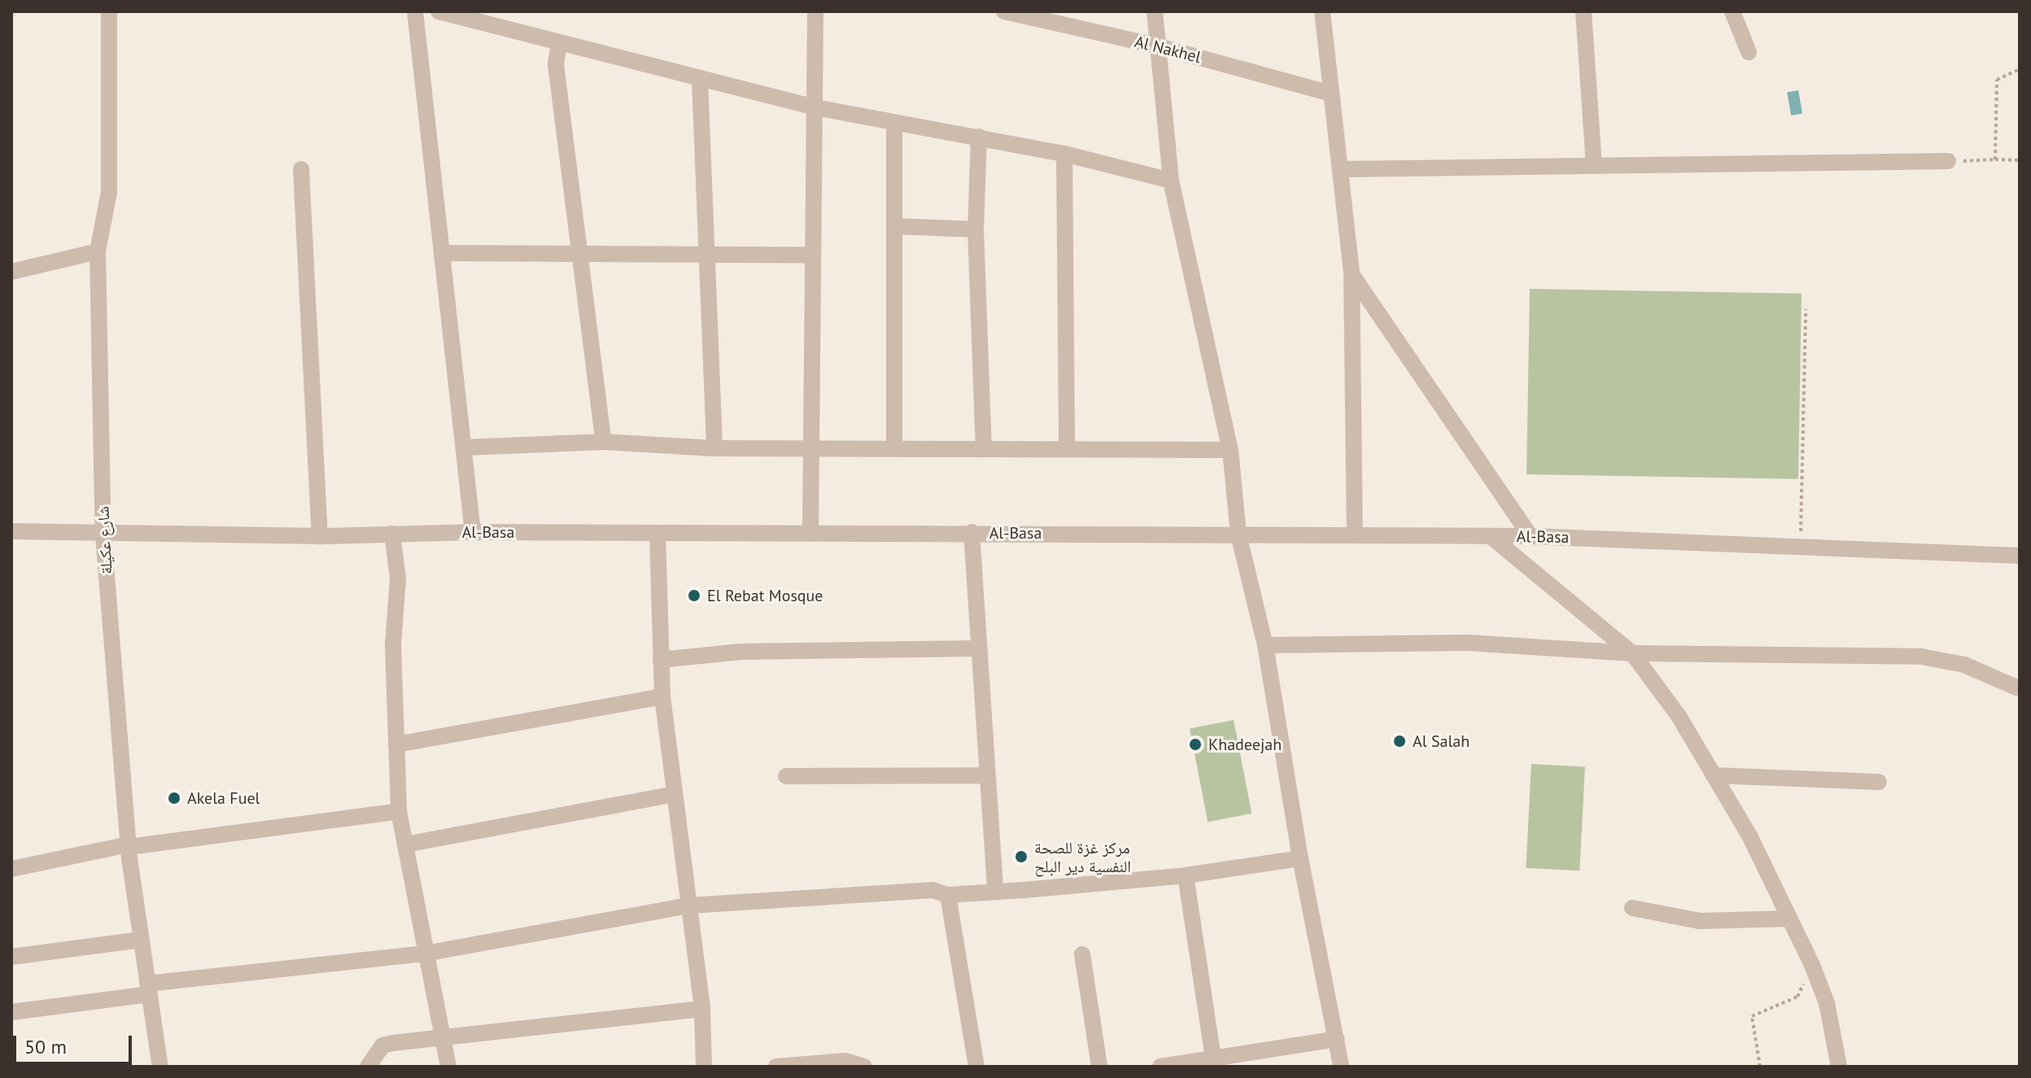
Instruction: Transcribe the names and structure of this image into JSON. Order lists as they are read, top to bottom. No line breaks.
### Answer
{"streets":{"street":["Al Nakhel","Al-Basa","شارع عكيلة"]},"crossings":[["Al-Basa","شارع عكيلة"]],"places":["El Rebat Mosque","Al Salah","Khadeejah","Akela Fuel","مركز غزة للصحة النفسية دير البلح"],"scale_bar":"50 m"}
